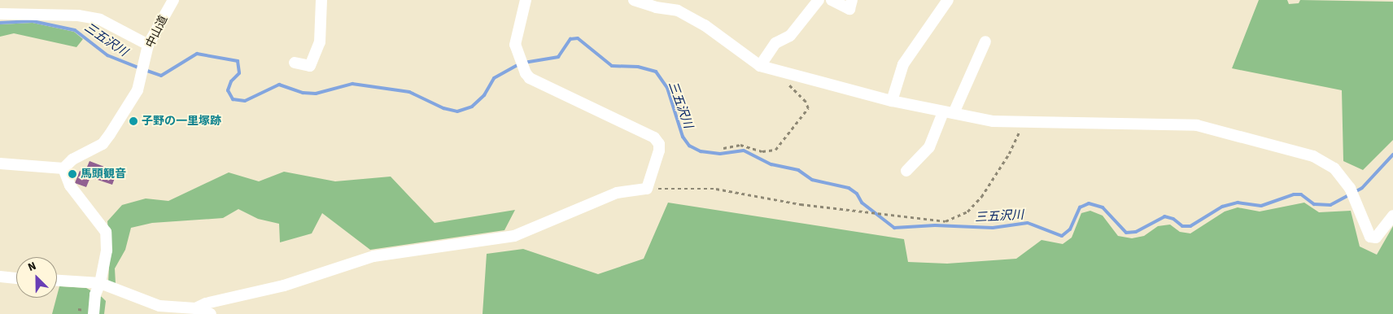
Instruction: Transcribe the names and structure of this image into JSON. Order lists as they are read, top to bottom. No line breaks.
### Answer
{"streets":{"street":["中山道"]},"water":["三五沢川"],"places":["子野の一里塚跡","馬頭観音"],"north":"top left"}
